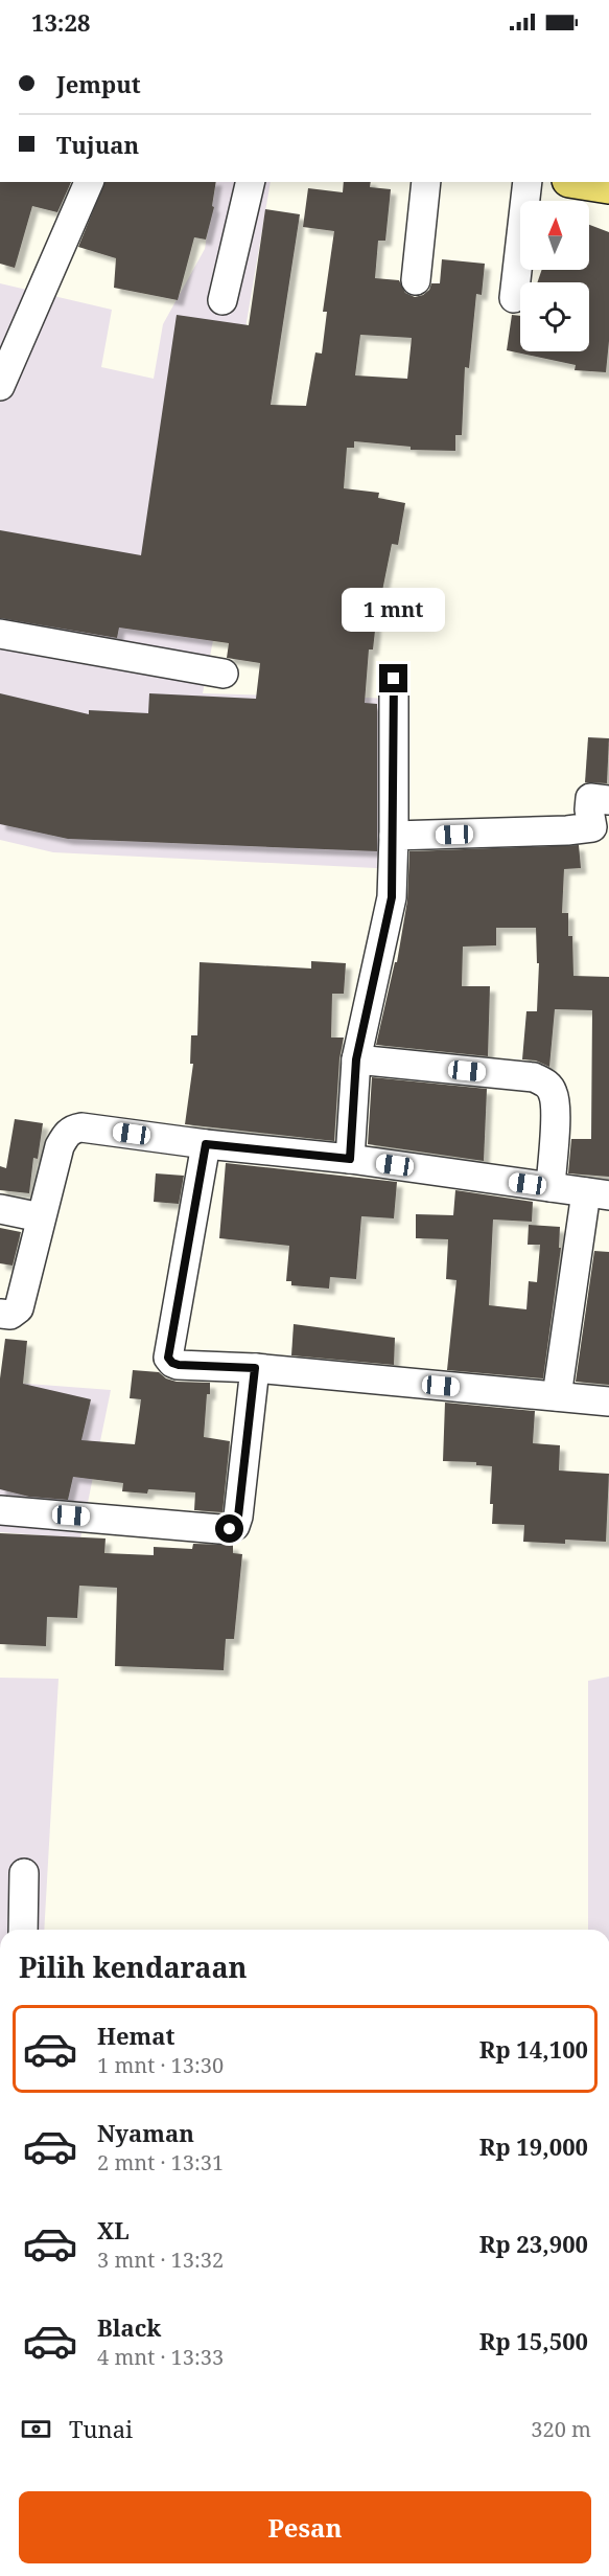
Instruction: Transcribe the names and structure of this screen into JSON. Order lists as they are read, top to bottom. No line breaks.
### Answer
{"north":"top","page":{"status":"13:28","banner":["Jemput","Tujuan"],"bubble":"1 mnt","heading":"Pilih kendaraan","list":[{"name":"Hemat","note":"1 mnt · 13:30","value":"Rp 14,100"},{"name":"Nyaman","note":"2 mnt · 13:31","value":"Rp 19,000"},{"name":"XL","note":"3 mnt · 13:32","value":"Rp 23,900"},{"name":"Black","note":"4 mnt · 13:33","value":"Rp 15,500"}],"pay":["Tunai","320 m"],"buttons":"Pesan"}}
